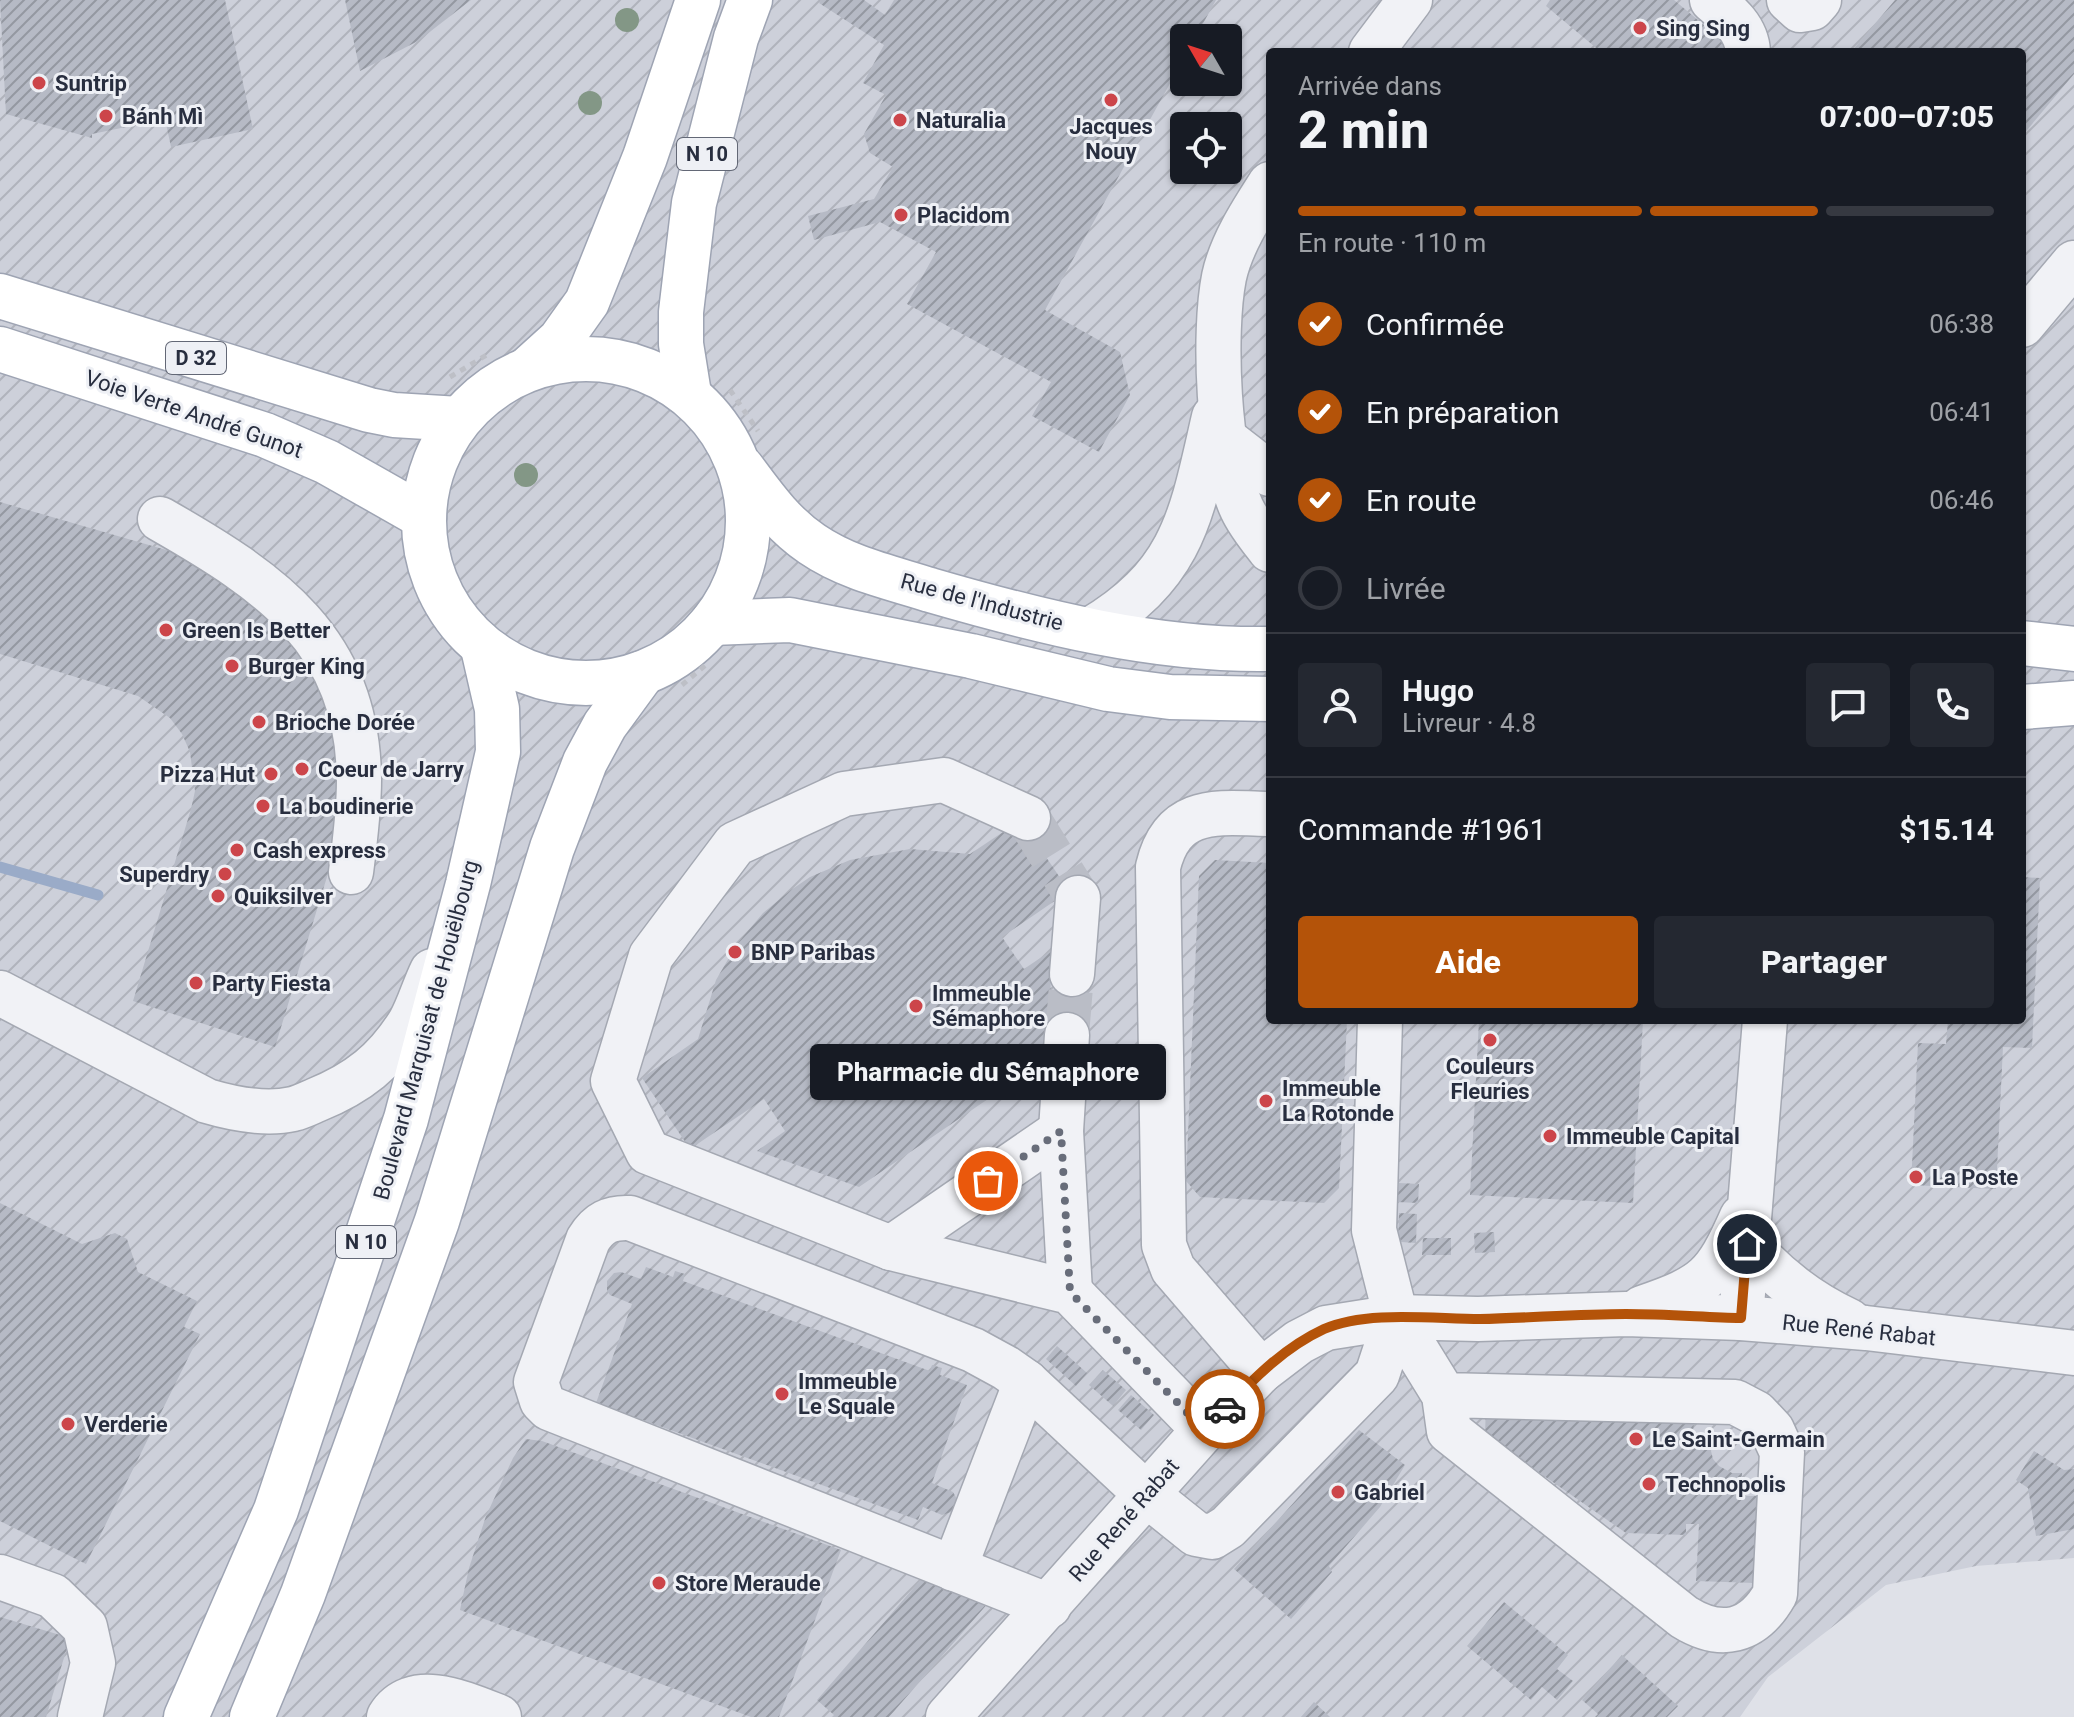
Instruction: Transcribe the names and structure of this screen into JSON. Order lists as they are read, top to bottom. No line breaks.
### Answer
{"streets":{"main road":["N 10","D 32","Voie Verte André Gunot","Rue de l'Industrie","Boulevard Marquisat de Houëlbourg"],"street":["Rue René Rabat"]},"places":["Sing Sing","Suntrip","Jacques Nouy","Bánh Mì","Naturalia","Placidom","Green Is Better","Burger King","Brioche Dorée","Coeur de Jarry","Pizza Hut","La boudinerie","Cash express","Superdry","Quiksilver","BNP Paribas","Party Fiesta","Immeuble Sémaphore","Couleurs Fleuries","Immeuble La Rotonde","Immeuble Capital","La Poste","Pharmacie du Sémaphore","Immeuble Le Squale","Verderie","Le Saint-Germain","Technopolis","Gabriel","Store Meraude"],"north":"top left","page":{"heading":["2 min","Arrivée dans","07:00–07:05"],"panel":["Hugo","Livreur · 4.8","Commande #1961","$15.14"],"bar":"En route · 110 m","list":[["Confirmée","06:38"],["En préparation","06:41"],["En route","06:46"],"Livrée"],"buttons":["Aide","Partager"],"bubble":"Pharmacie du Sémaphore"}}
